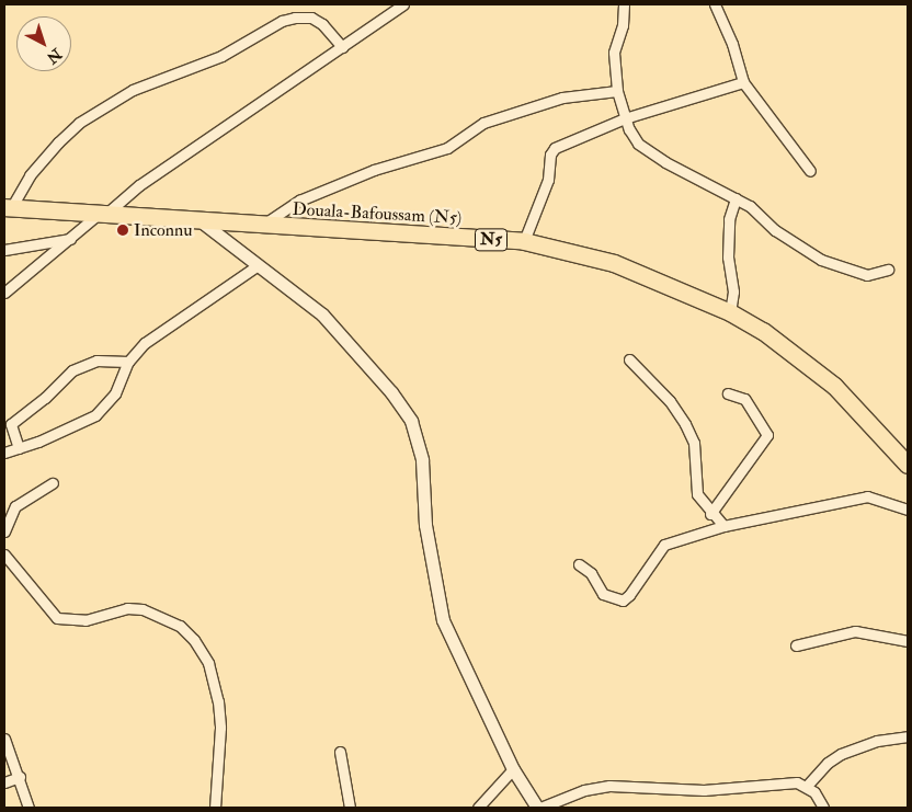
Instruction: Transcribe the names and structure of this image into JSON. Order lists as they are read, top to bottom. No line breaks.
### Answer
{"streets":{"highway":["Douala-Bafoussam (N5)","N5"]},"places":["Inconnu"],"north":"bottom right"}
